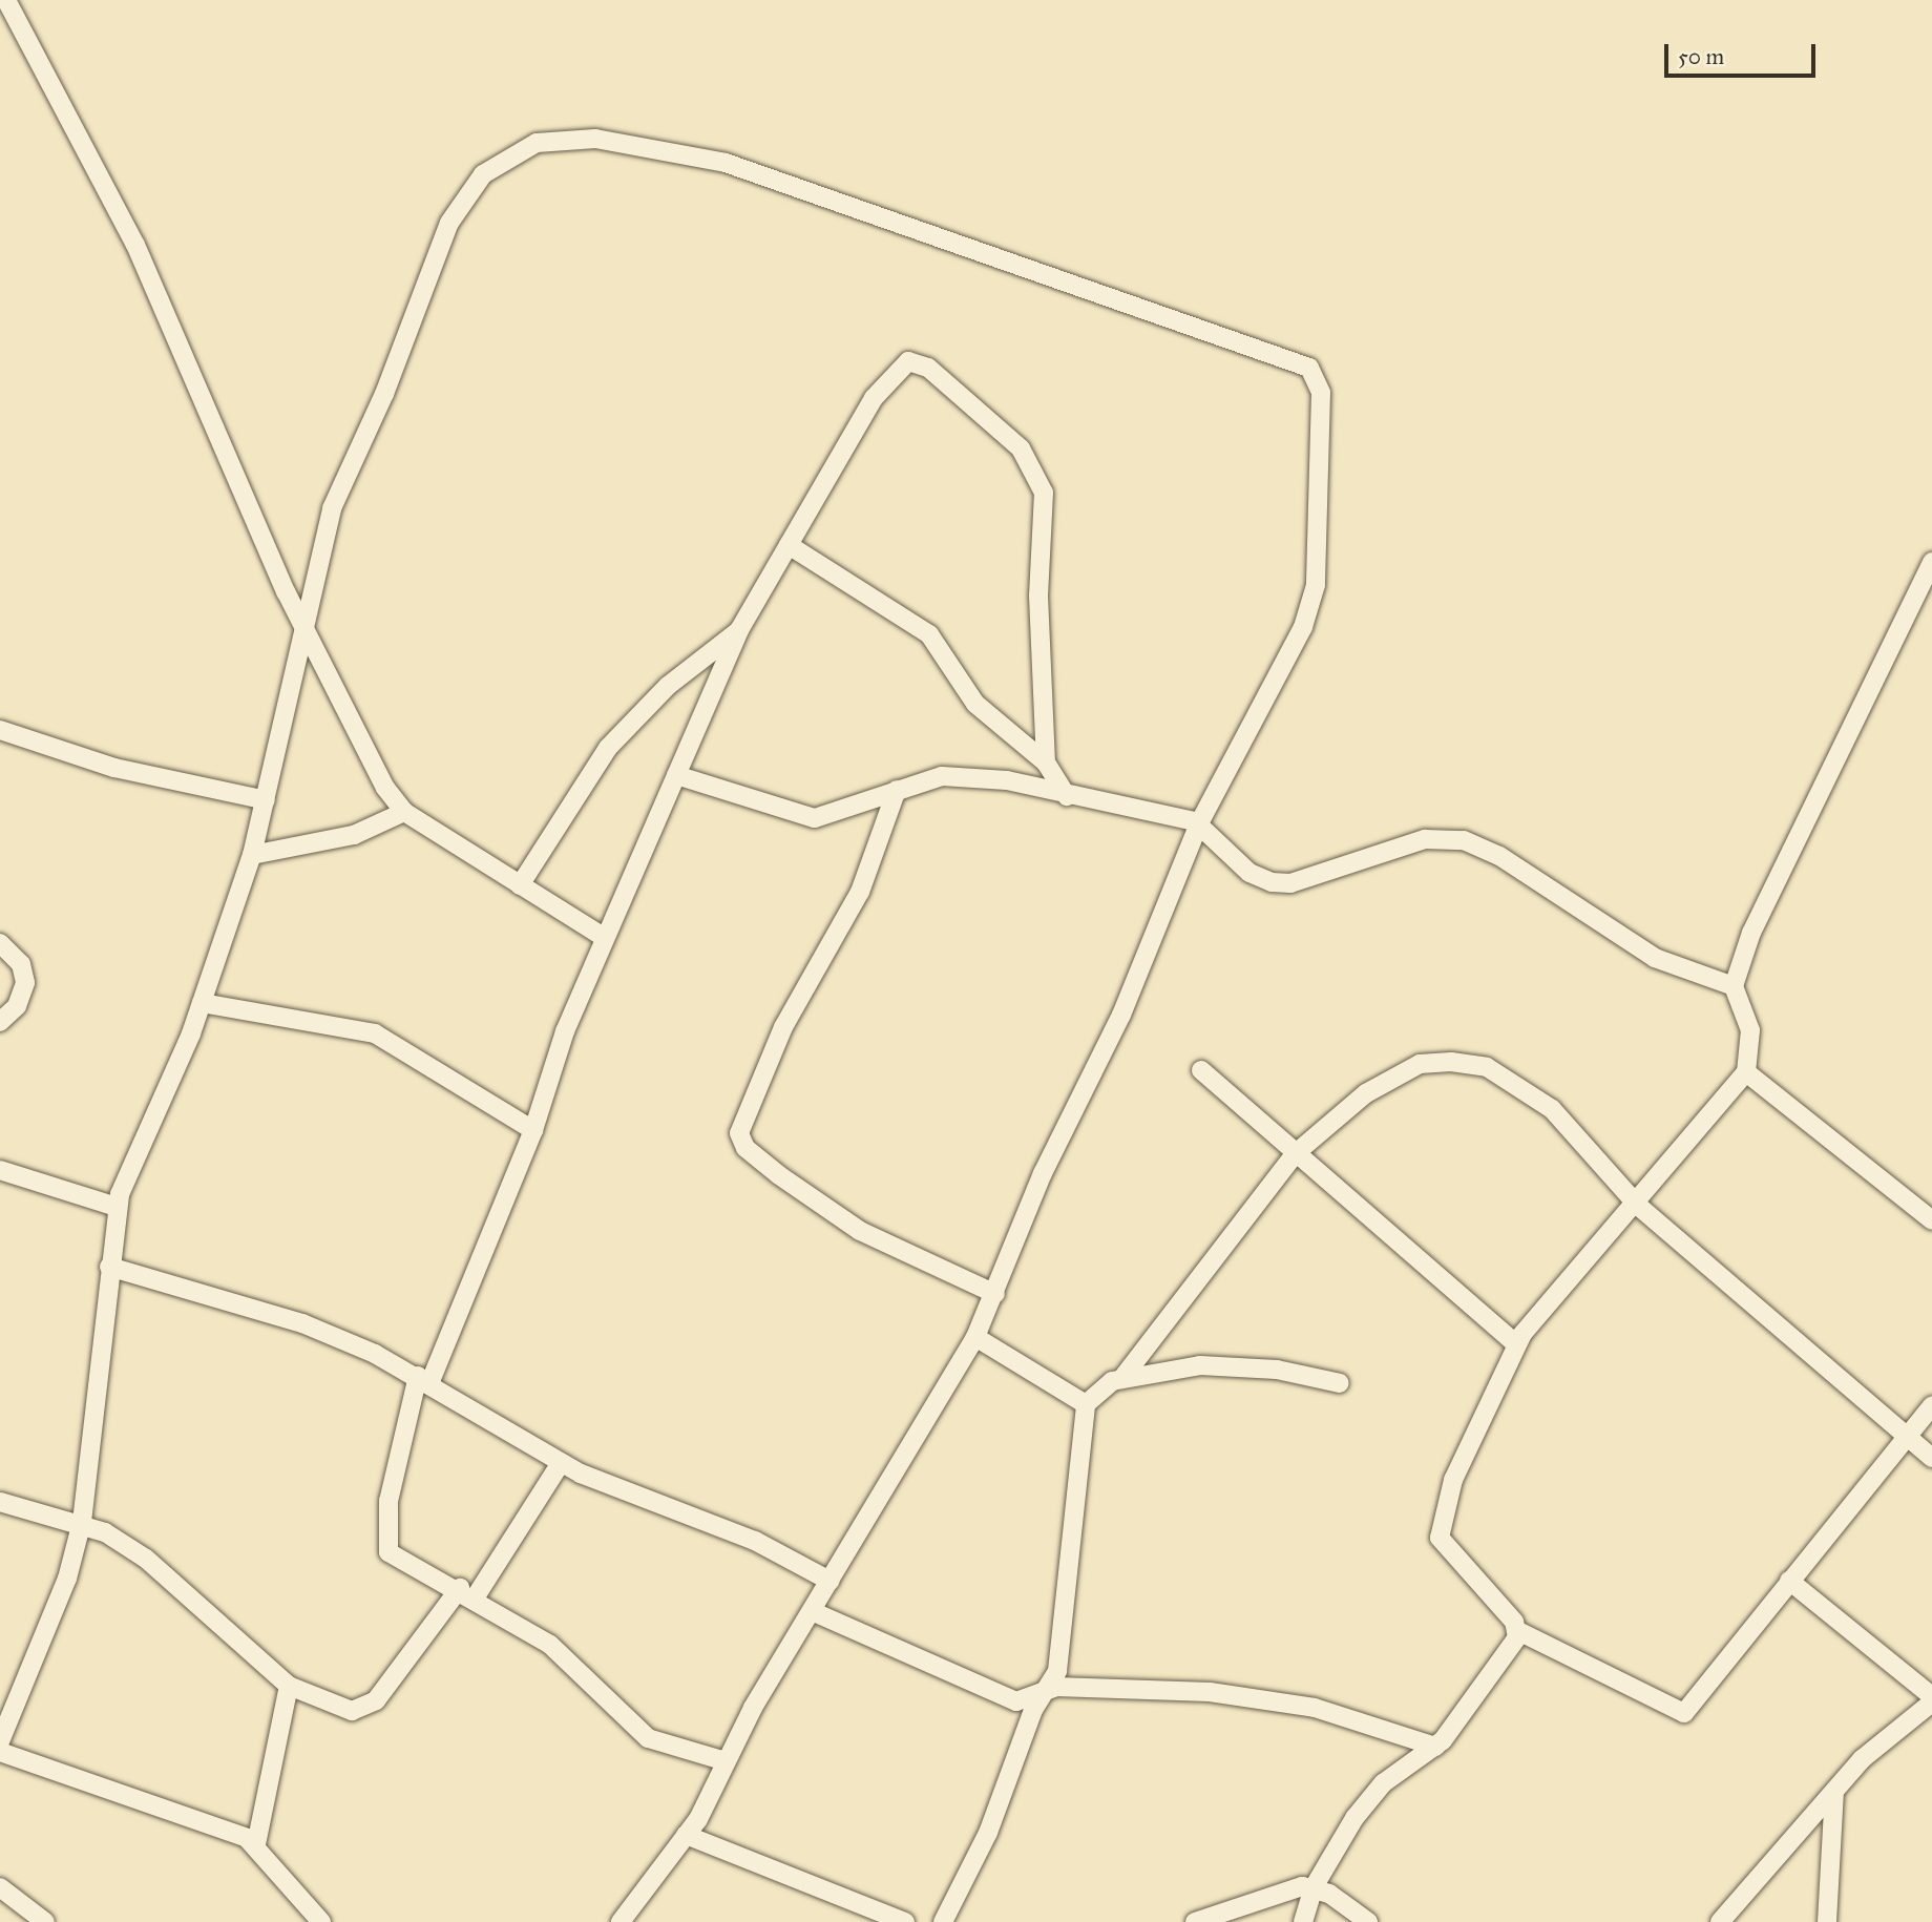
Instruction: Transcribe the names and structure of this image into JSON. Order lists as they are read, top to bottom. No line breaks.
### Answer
{"scale_bar":"50 m"}
